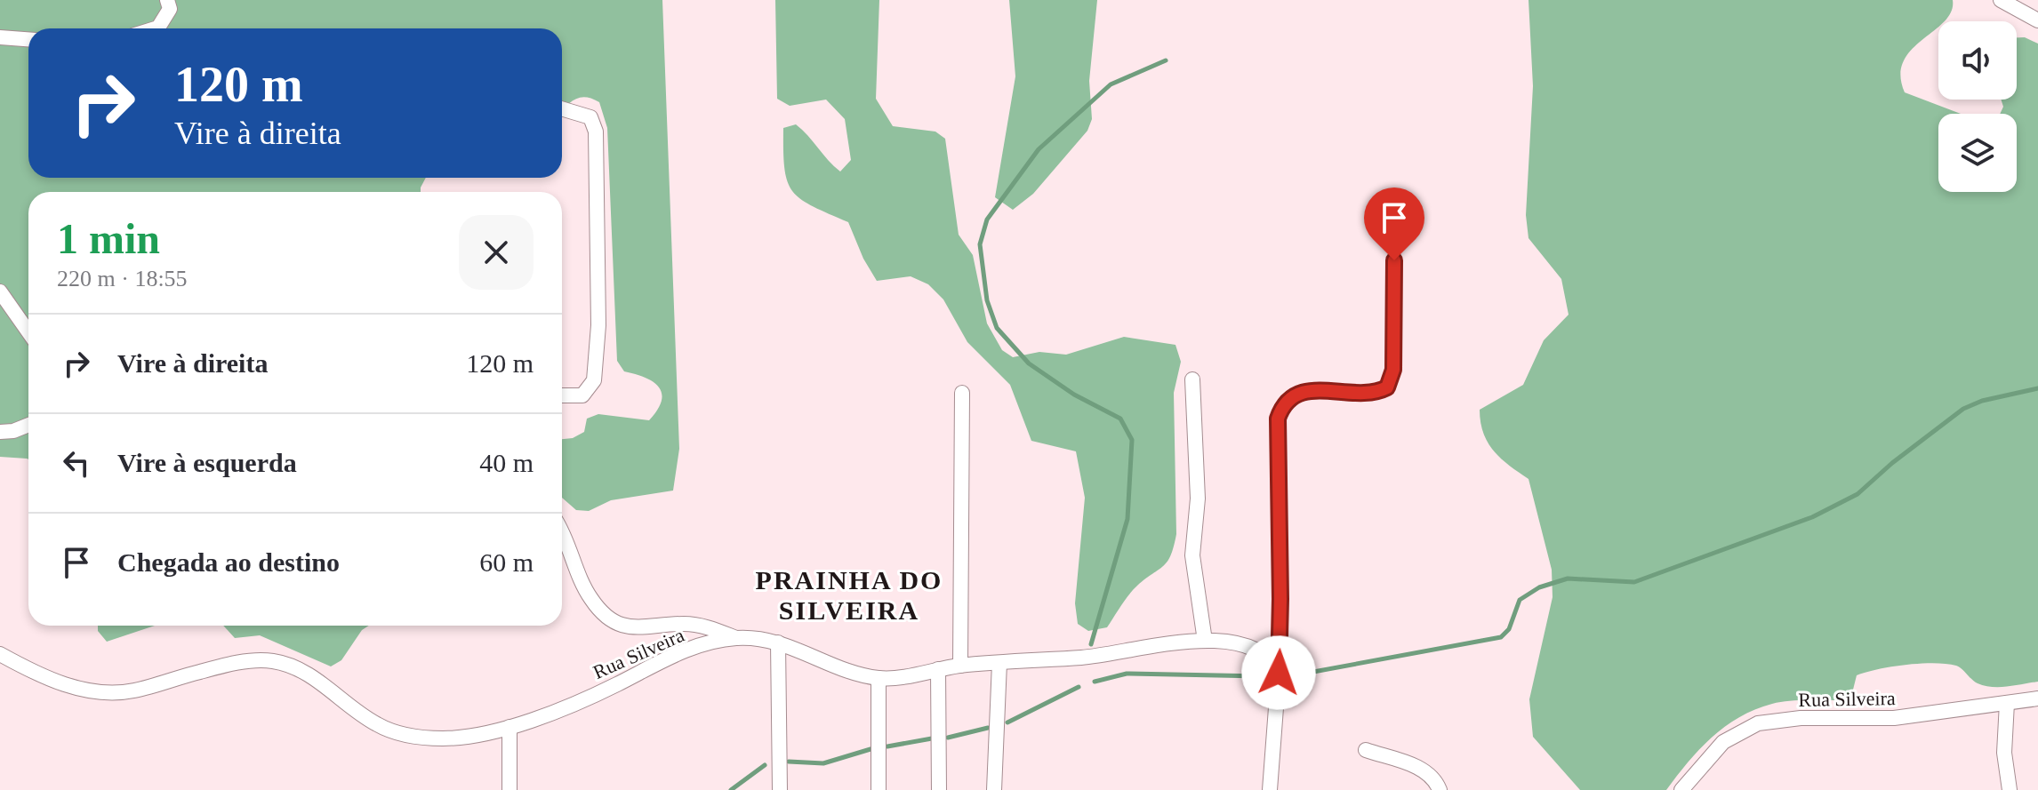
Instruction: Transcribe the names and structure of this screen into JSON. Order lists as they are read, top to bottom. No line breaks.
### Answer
{"streets":{"street":["Rua Silveira"]},"districts":["PRAINHA DO SILVEIRA"],"page":{"turn":["120 m","Vire à direita"],"heading":["1 min","220 m · 18:55"],"list":[{"name":"Vire à direita","value":"120 m"},{"name":"Vire à esquerda","value":"40 m"},{"name":"Chegada ao destino","value":"60 m"}]}}
